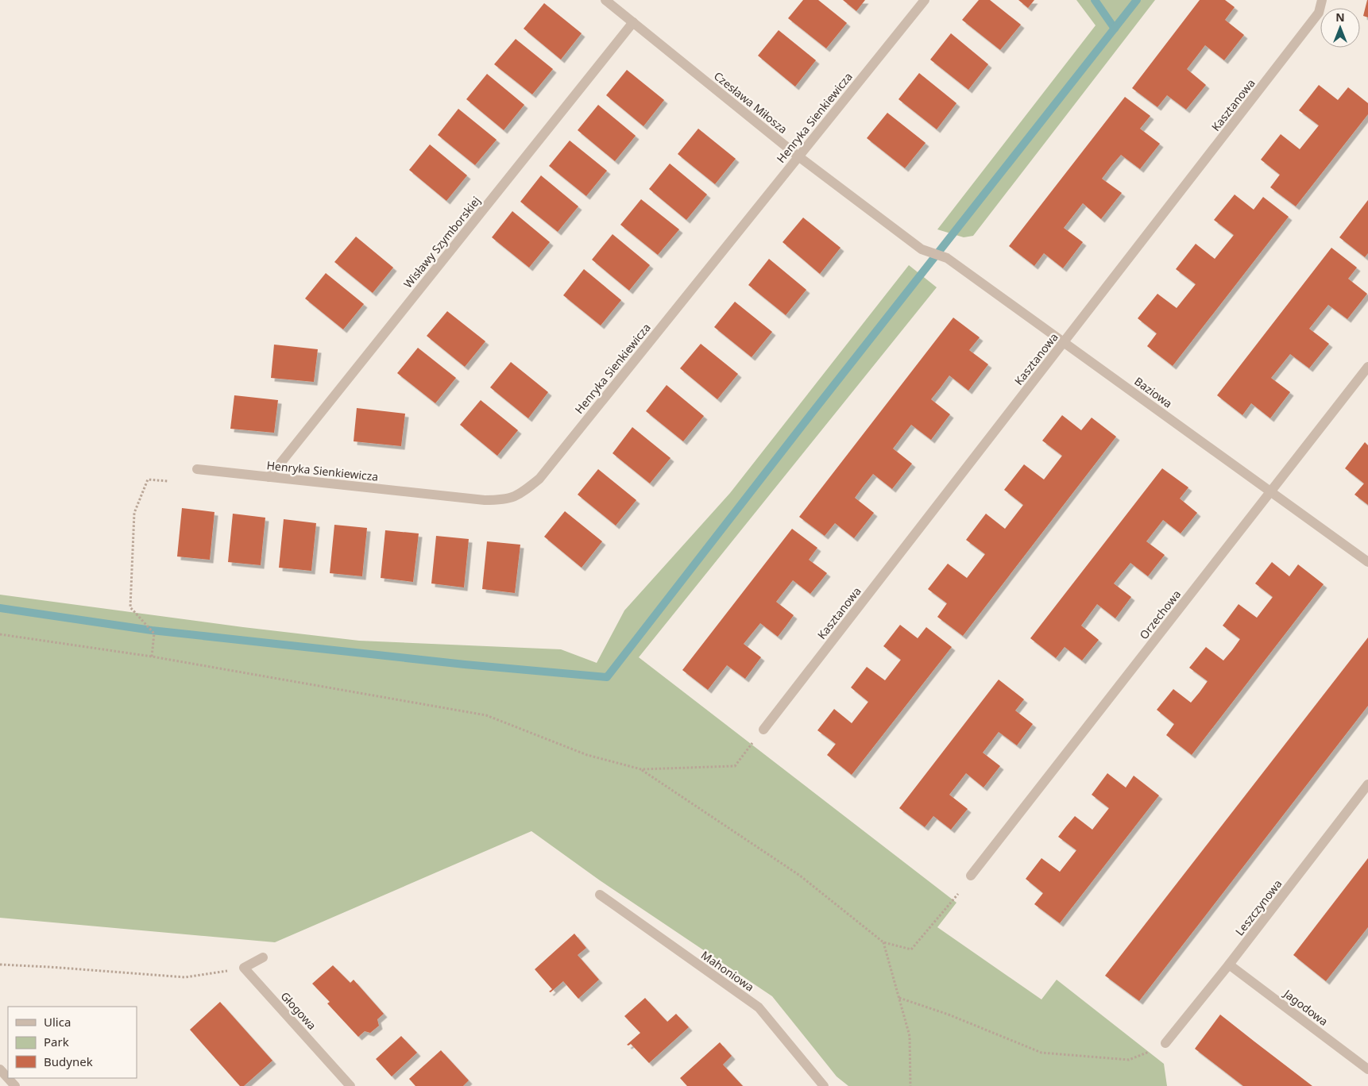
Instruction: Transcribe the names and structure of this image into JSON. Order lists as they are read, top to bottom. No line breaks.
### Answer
{"streets":{"street":["Czesława Miłosza","Kasztanowa","Henryka Sienkiewicza","Wisławy Szymborskiej","Baziowa","Orzechowa","Leszczynowa","Mahoniowa","Jagodowa","Głogowa"]},"crossings":[["Czesława Miłosza","Henryka Sienkiewicza"],["Czesława Miłosza","Wisławy Szymborskiej"],["Czesława Miłosza","Baziowa"],["Kasztanowa","Baziowa"],["Henryka Sienkiewicza","Wisławy Szymborskiej"],["Baziowa","Orzechowa"],["Leszczynowa","Jagodowa"]],"legend":["Ulica","Park","Budynek"],"north":"top"}
